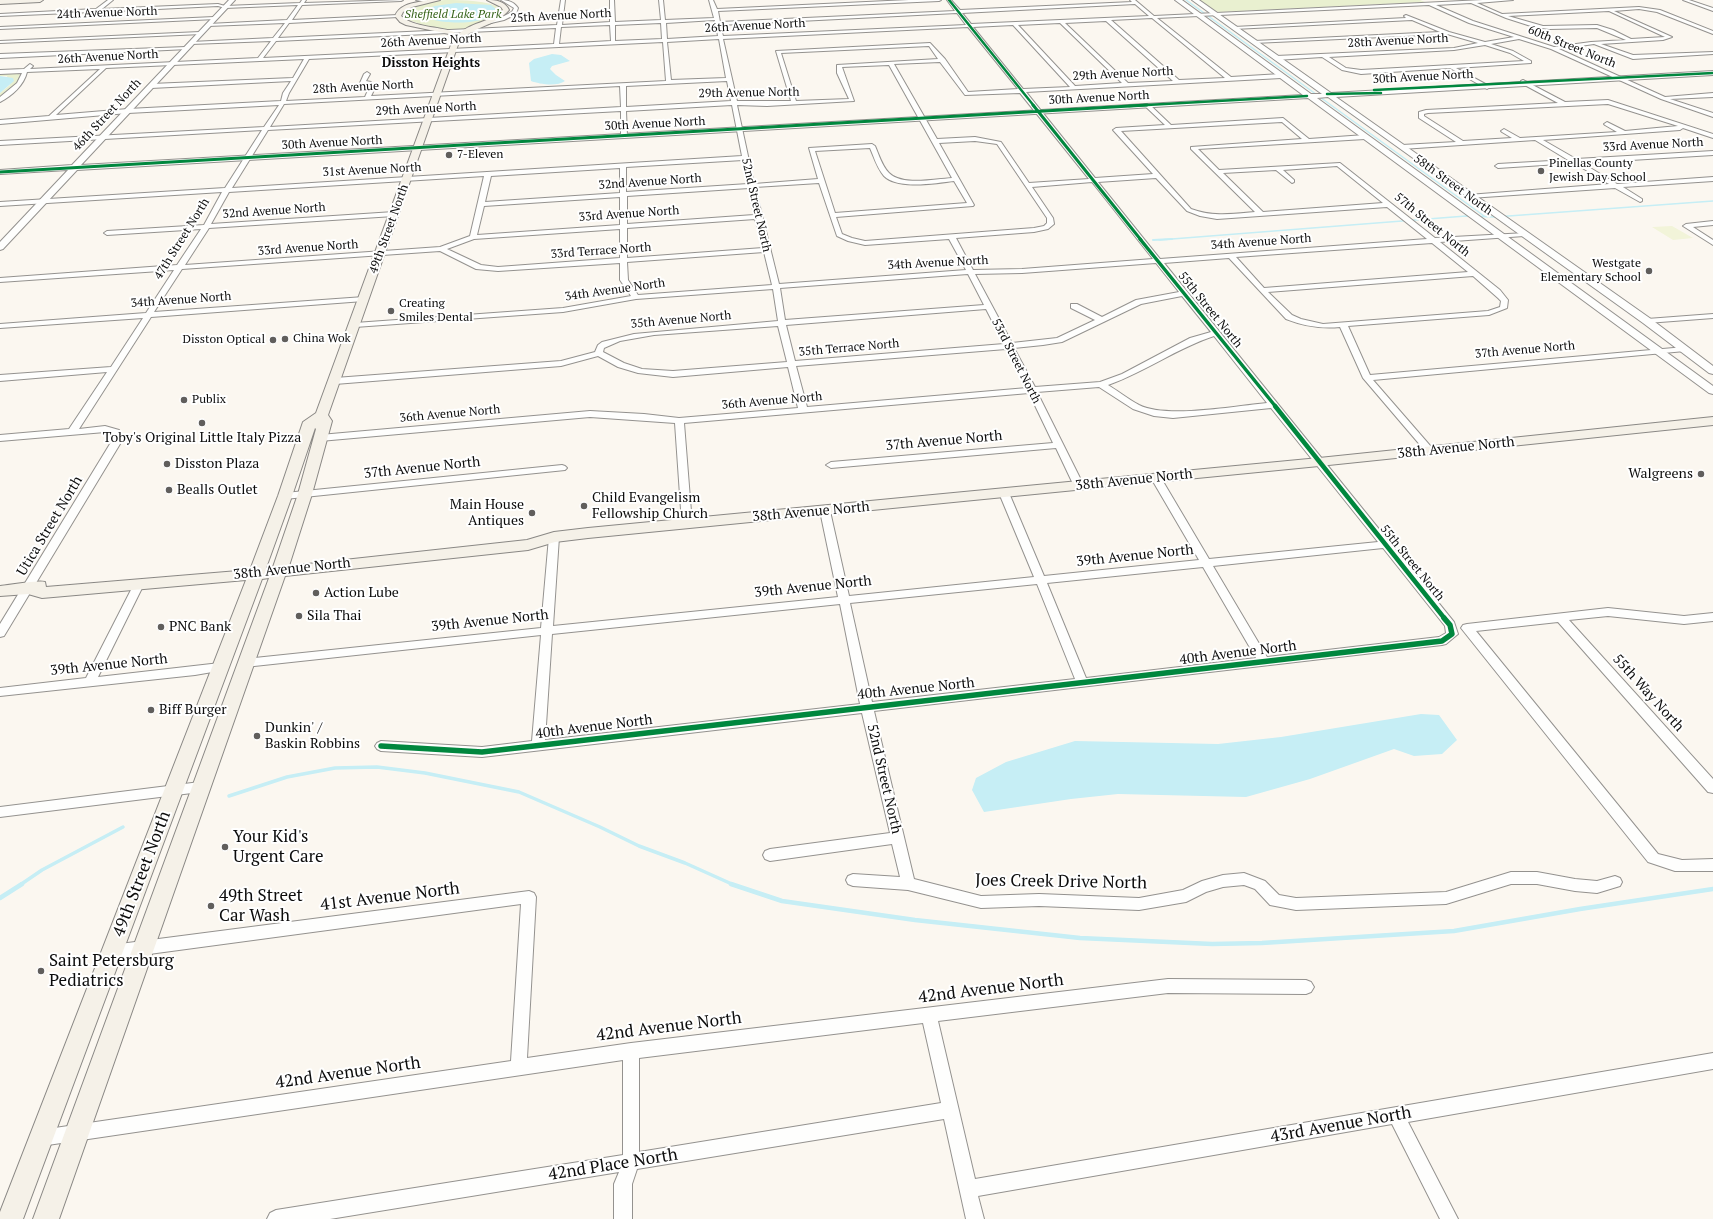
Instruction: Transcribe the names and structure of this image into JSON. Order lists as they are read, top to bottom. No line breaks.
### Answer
{"streets":{"main road":["49th Street North","38th Avenue North"],"street":["24th Avenue North","25th Avenue North","26th Avenue North","28th Avenue North","60th Street North","29th Avenue North","30th Avenue North","46th Street North","33rd Avenue North","31st Avenue North","32nd Avenue North","58th Street North","52nd Street North","57th Street North","47th Street North","34th Avenue North","33rd Terrace North","55th Street North","35th Avenue North","35th Terrace North","37th Avenue North","53rd Street North","36th Avenue North","Utica Street North","39th Avenue North","40th Avenue North","55th Way North","Joes Creek Drive North","41st Avenue North","42nd Avenue North","43rd Avenue North","42nd Place North"]},"crossings":[["24th Avenue North","46th Street North"],["25th Avenue North","46th Street North"],["25th Avenue North","52nd Street North"],["25th Avenue North","49th Street North"],["25th Avenue North","55th Street North"],["26th Avenue North","60th Street North"],["26th Avenue North","46th Street North"],["26th Avenue North","58th Street North"],["26th Avenue North","52nd Street North"],["26th Avenue North","49th Street North"],["26th Avenue North","47th Street North"],["26th Avenue North","55th Street North"],["28th Avenue North","60th Street North"],["28th Avenue North","46th Street North"],["28th Avenue North","58th Street North"],["28th Avenue North","52nd Street North"],["28th Avenue North","49th Street North"],["28th Avenue North","47th Street North"],["60th Street North","30th Avenue North"],["29th Avenue North","46th Street North"],["29th Avenue North","58th Street North"],["29th Avenue North","52nd Street North"],["29th Avenue North","49th Street North"],["29th Avenue North","47th Street North"],["29th Avenue North","55th Street North"],["30th Avenue North","46th Street North"],["30th Avenue North","58th Street North"],["30th Avenue North","52nd Street North"],["30th Avenue North","49th Street North"],["30th Avenue North","47th Street North"],["30th Avenue North","55th Street North"],["46th Street North","31st Avenue North"],["33rd Avenue North","52nd Street North"],["33rd Avenue North","49th Street North"],["33rd Avenue North","47th Street North"],["33rd Avenue North","33rd Terrace North"],["31st Avenue North","52nd Street North"],["31st Avenue North","49th Street North"],["31st Avenue North","47th Street North"],["32nd Avenue North","52nd Street North"],["32nd Avenue North","49th Street North"],["32nd Avenue North","47th Street North"],["58th Street North","34th Avenue North"],["58th Street North","37th Avenue North"],["52nd Street North","34th Avenue North"],["52nd Street North","33rd Terrace North"],["52nd Street North","35th Avenue North"],["52nd Street North","35th Terrace North"],["52nd Street North","36th Avenue North"],["52nd Street North","38th Avenue North"],["52nd Street North","39th Avenue North"],["52nd Street North","40th Avenue North"],["52nd Street North","Joes Creek Drive North"],["57th Street North","34th Avenue North"],["49th Street North","34th Avenue North"],["49th Street North","35th Avenue North"],["49th Street North","37th Avenue North"],["49th Street North","36th Avenue North"],["49th Street North","38th Avenue North"],["49th Street North","39th Avenue North"],["49th Street North","41st Avenue North"],["49th Street North","42nd Avenue North"],["47th Street North","34th Avenue North"],["47th Street North","Utica Street North"],["34th Avenue North","55th Street North"],["34th Avenue North","53rd Street North"],["55th Street North","35th Terrace North"],["55th Street North","36th Avenue North"],["55th Street North","38th Avenue North"],["55th Street North","39th Avenue North"],["55th Street North","40th Avenue North"],["35th Avenue North","35th Terrace North"],["35th Avenue North","53rd Street North"],["35th Terrace North","53rd Street North"],["37th Avenue North","53rd Street North"],["53rd Street North","36th Avenue North"],["53rd Street North","38th Avenue North"],["38th Avenue North","Utica Street North"],["41st Avenue North","42nd Avenue North"]],"districts":["Disston Heights"],"parks":["Sheffield Lake Park"],"places":["7-Eleven","Pinellas County Jewish Day School","Westgate Elementary School","Creating Smiles Dental","China Wok","Disston Optical","Publix","Toby's Original Little Italy Pizza","Disston Plaza","Walgreens","Bealls Outlet","Child Evangelism Fellowship Church","Main House Antiques","Action Lube","Sila Thai","PNC Bank","Biff Burger","Dunkin' / Baskin Robbins","Your Kid's Urgent Care","49th Street Car Wash","Saint Petersburg Pediatrics"]}
